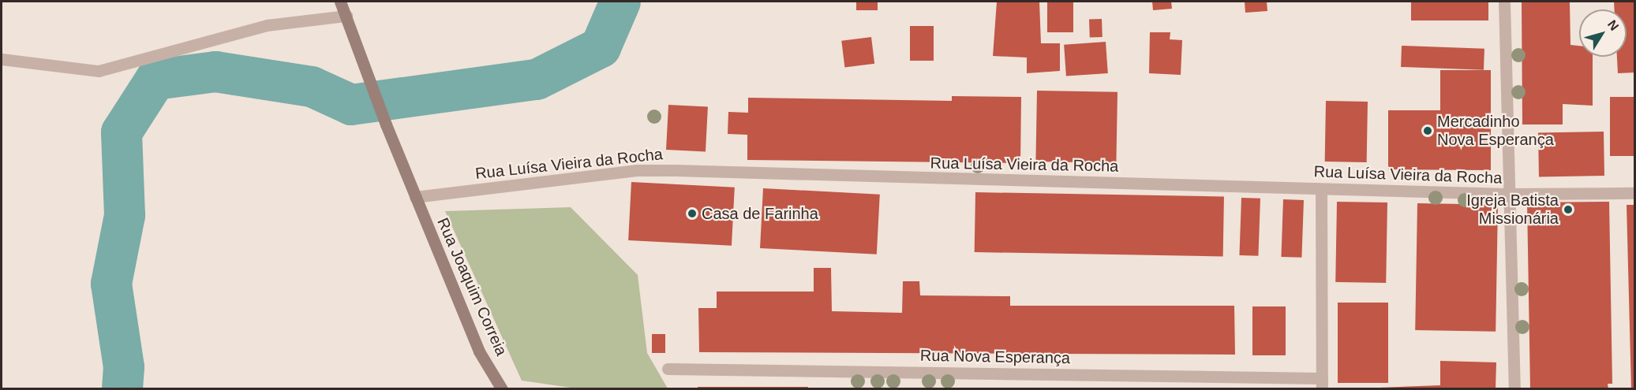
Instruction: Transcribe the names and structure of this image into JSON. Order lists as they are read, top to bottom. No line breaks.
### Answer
{"streets":{"street":["Rua Luísa Vieira da Rocha","Rua Joaquim Correia","Rua Nova Esperança"]},"crossings":[["Rua Luísa Vieira da Rocha","Rua Joaquim Correia"]],"places":["Mercadinho Nova Esperança","Igreja Batista Missionária","Casa de Farinha"],"north":"top right"}
